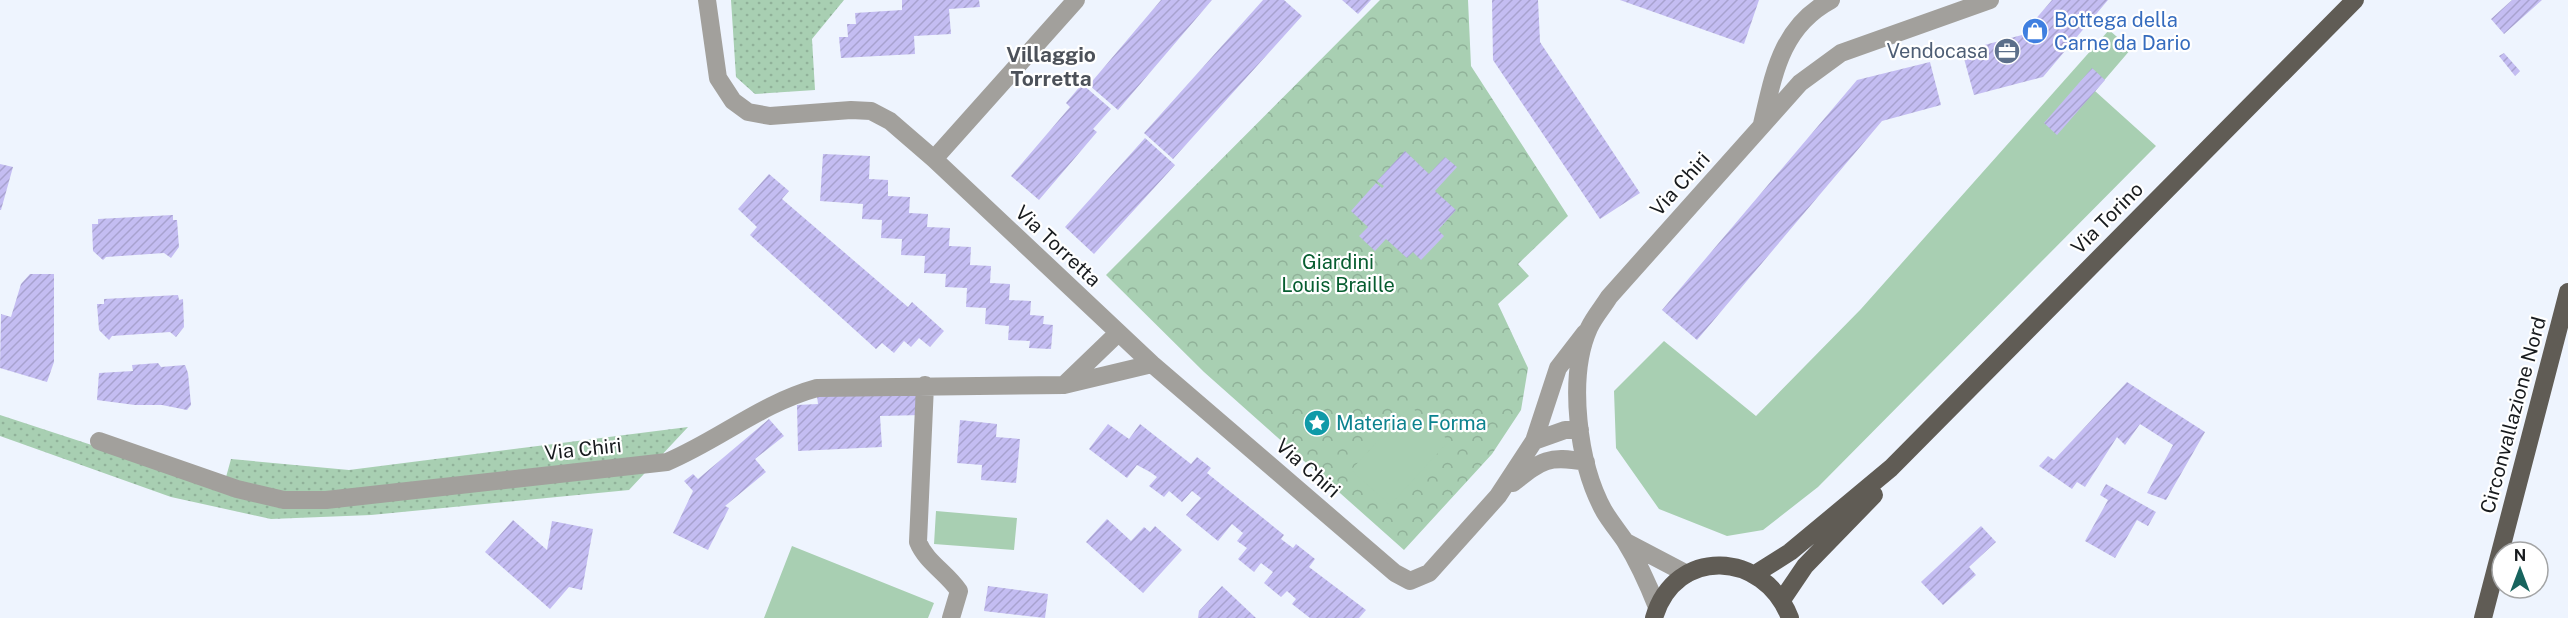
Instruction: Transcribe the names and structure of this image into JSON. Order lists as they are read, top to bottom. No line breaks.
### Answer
{"streets":{"main road":["Via Torino","Circonvallazione Nord"],"street":["Via Chiri","Via Torretta"]},"crossings":[["Via Chiri","Via Torretta"]],"districts":["Villaggio Torretta"],"parks":["Giardini Louis Braille"],"places":{"shop":["Bottega della Carne da Dario"],"office":["Vendocasa"],"place":["Materia e Forma"]},"north":"top"}
